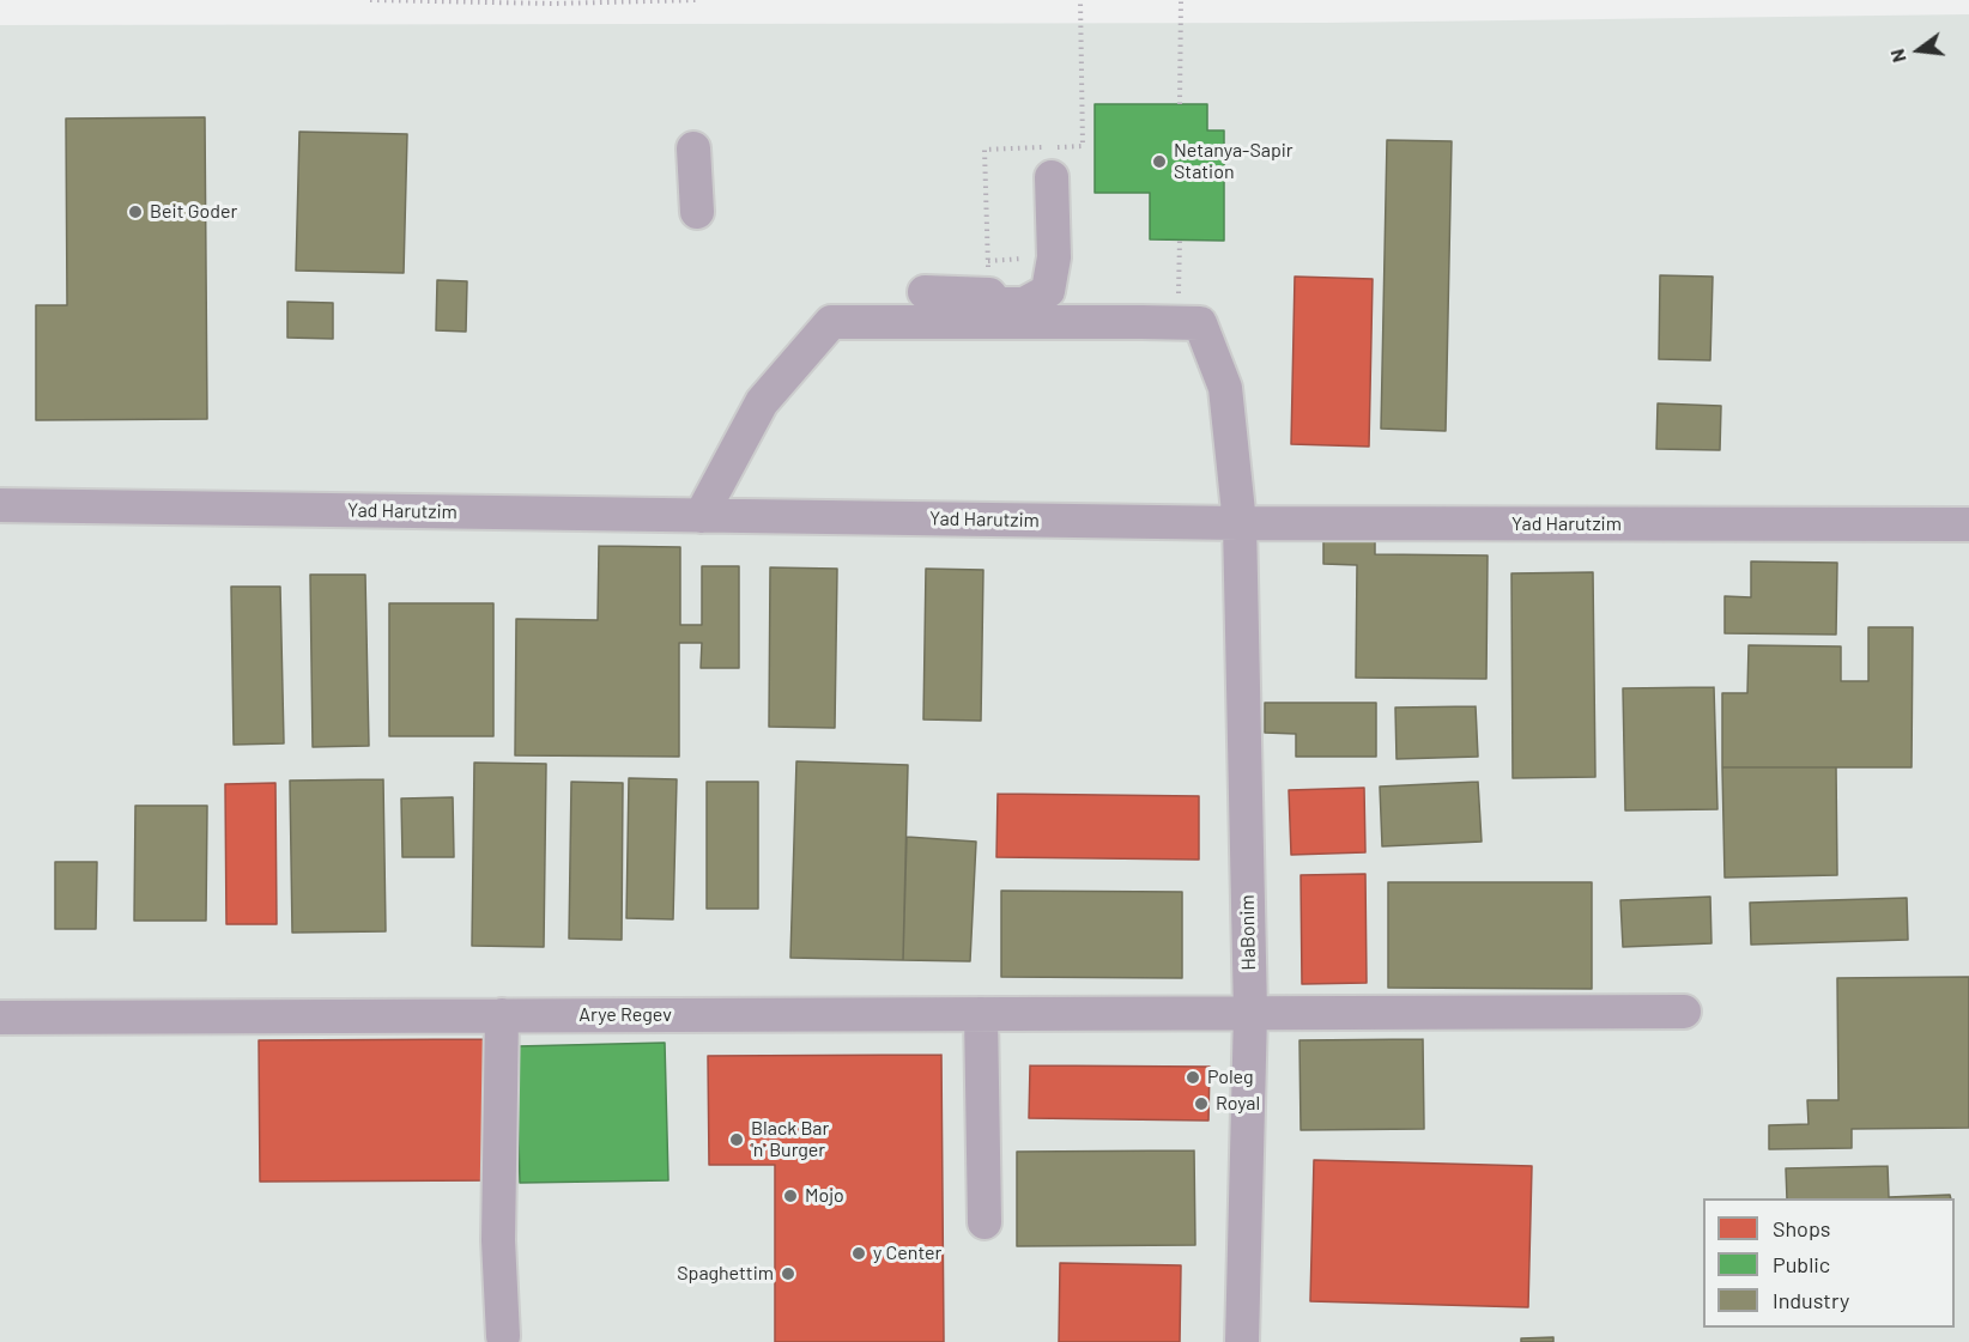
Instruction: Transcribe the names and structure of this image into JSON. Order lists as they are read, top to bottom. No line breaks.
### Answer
{"streets":{"street":["Yad Harutzim","HaBonim","Arye Regev"]},"crossings":[["Yad Harutzim","HaBonim"],["HaBonim","Arye Regev"]],"places":["Netanya-Sapir Station","Beit Goder","Poleg","Royal","Black Bar 'n' Burger","Mojo","y Center","Spaghettim"],"legend":["Shops","Public","Industry"],"north":"left"}
